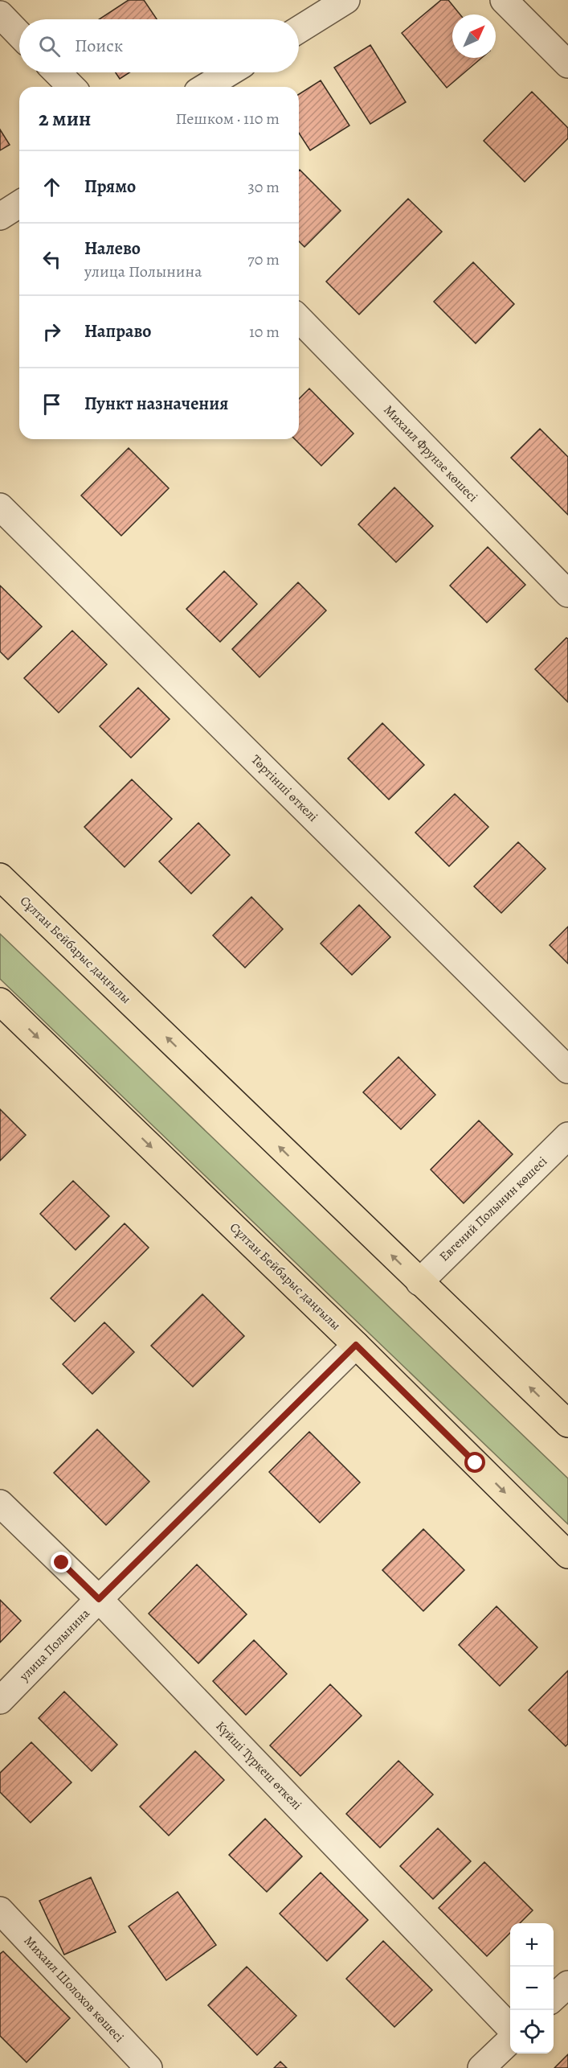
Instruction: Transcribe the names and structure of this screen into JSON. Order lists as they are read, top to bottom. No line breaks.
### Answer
{"streets":{"main road":["Сұлтан Бейбарыс даңғылы"],"street":["Михаил Фрунзе көшесі","Төртінші өткелі","Евгений Полынин көшесі","улица Полынина","Күйші Түркеш өткелі","Михаил Шолохов көшесі"]},"crossings":[["Сұлтан Бейбарыс даңғылы","Евгений Полынин көшесі"],["Сұлтан Бейбарыс даңғылы","улица Полынина"],["улица Полынина","Күйші Түркеш өткелі"]],"north":"top right","page":{"search":"Поиск","heading":["2 мин","Пешком · 110 m"],"list":[["Прямо","30 m"],["Налево","улица Полынина","70 m"],["Направо","10 m"],"Пункт назначения"],"map_buttons":["+","−"]}}
